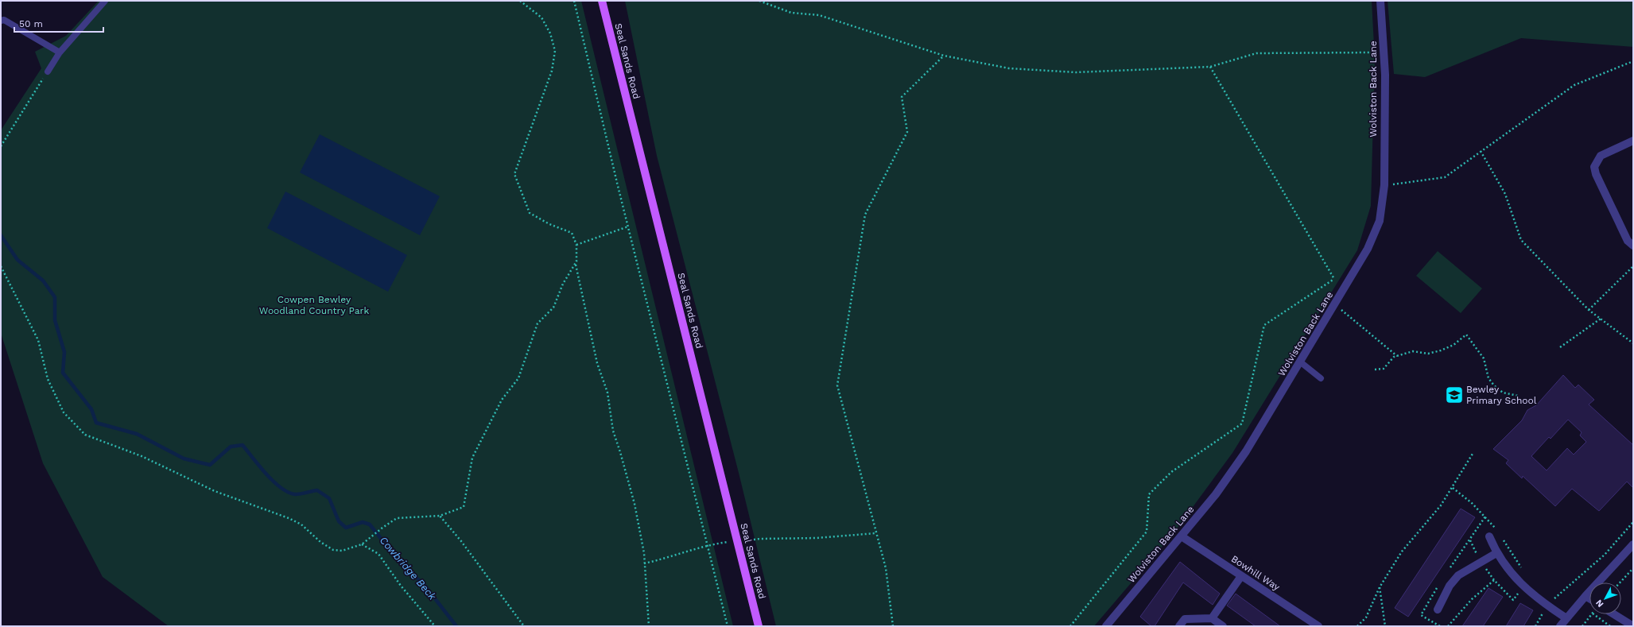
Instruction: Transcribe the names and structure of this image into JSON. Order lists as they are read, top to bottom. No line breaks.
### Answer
{"streets":{"main road":["Seal Sands Road"],"street":["Wolviston Back Lane","Bowhill Way"]},"crossings":[["Wolviston Back Lane","Bowhill Way"]],"water":["Cowbridge Beck"],"parks":["Cowpen Bewley Woodland Country Park"],"places":{"school or university":["Bewley Primary School"]},"scale_bar":"50 m","north":"bottom left"}
